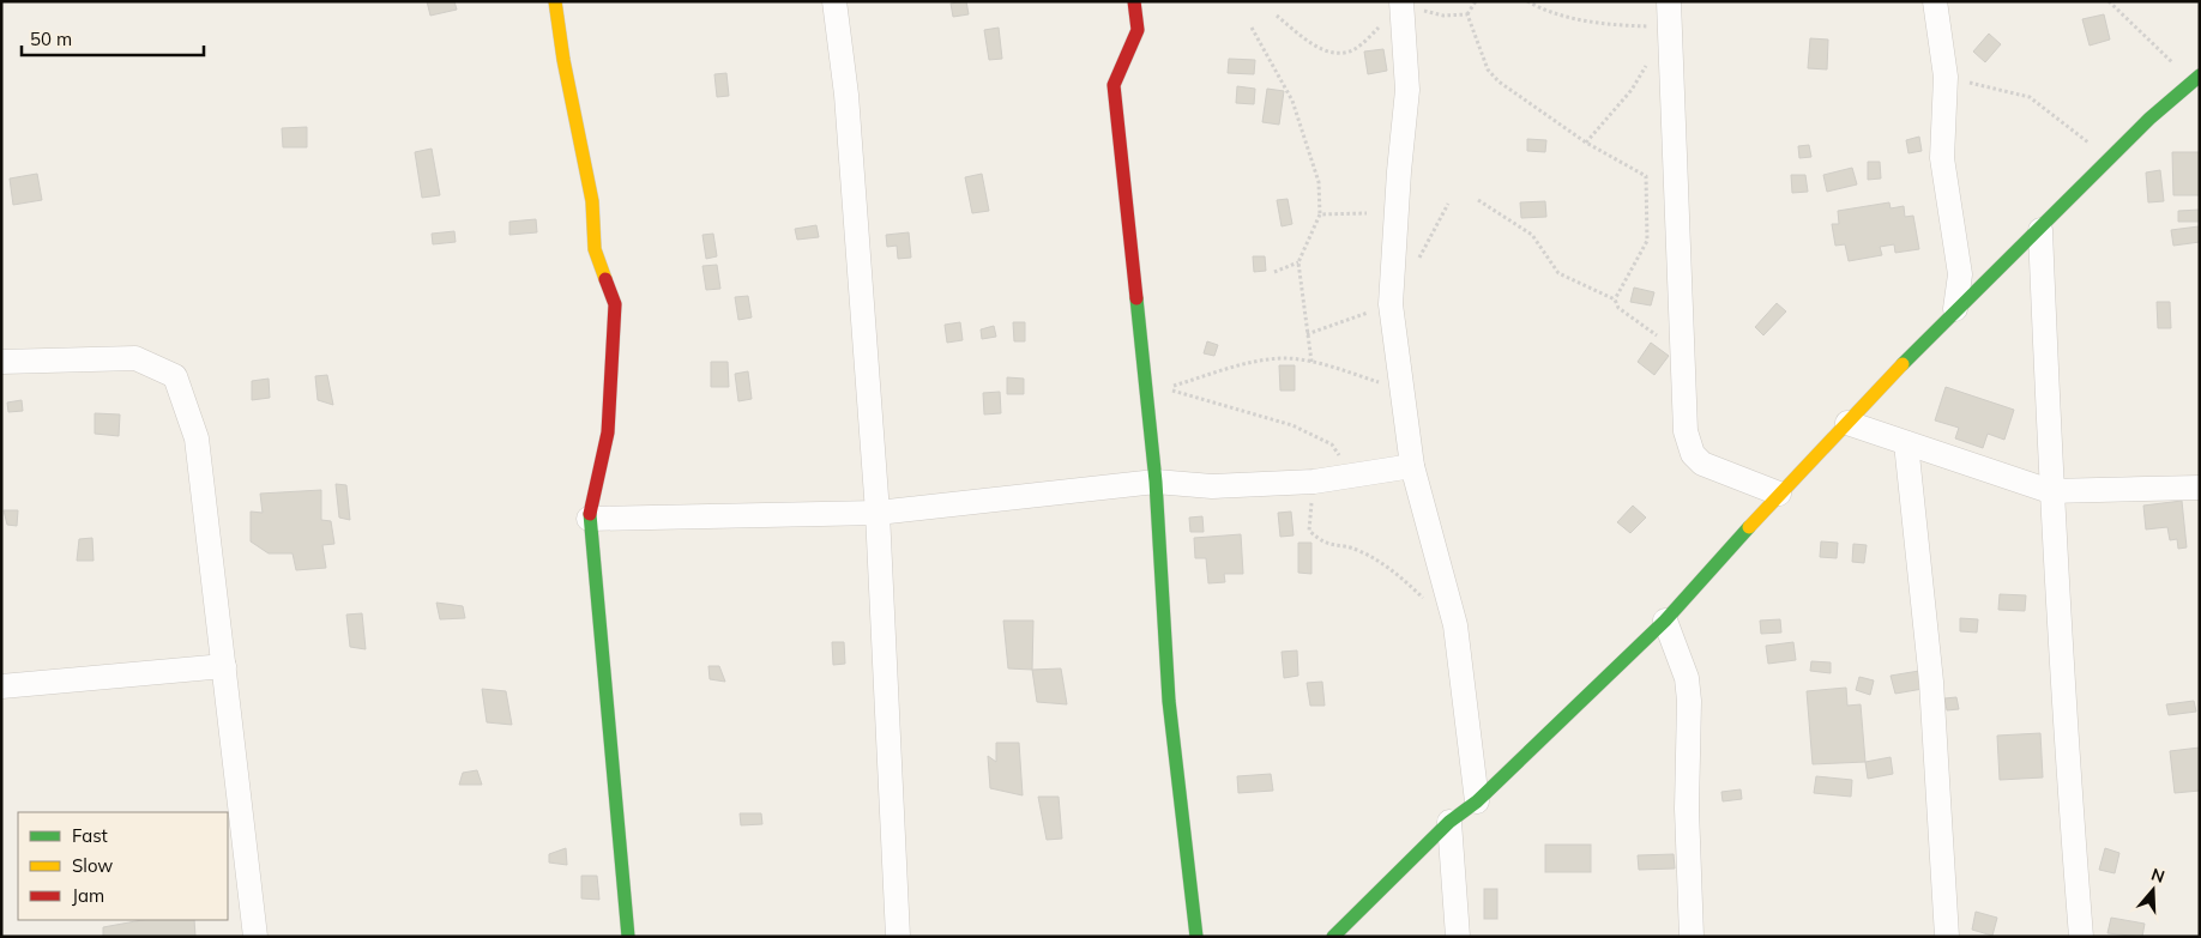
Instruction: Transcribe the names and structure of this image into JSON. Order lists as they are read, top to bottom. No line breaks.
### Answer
{"legend":["Fast","Slow","Jam"],"scale_bar":"50 m","north":"top"}
